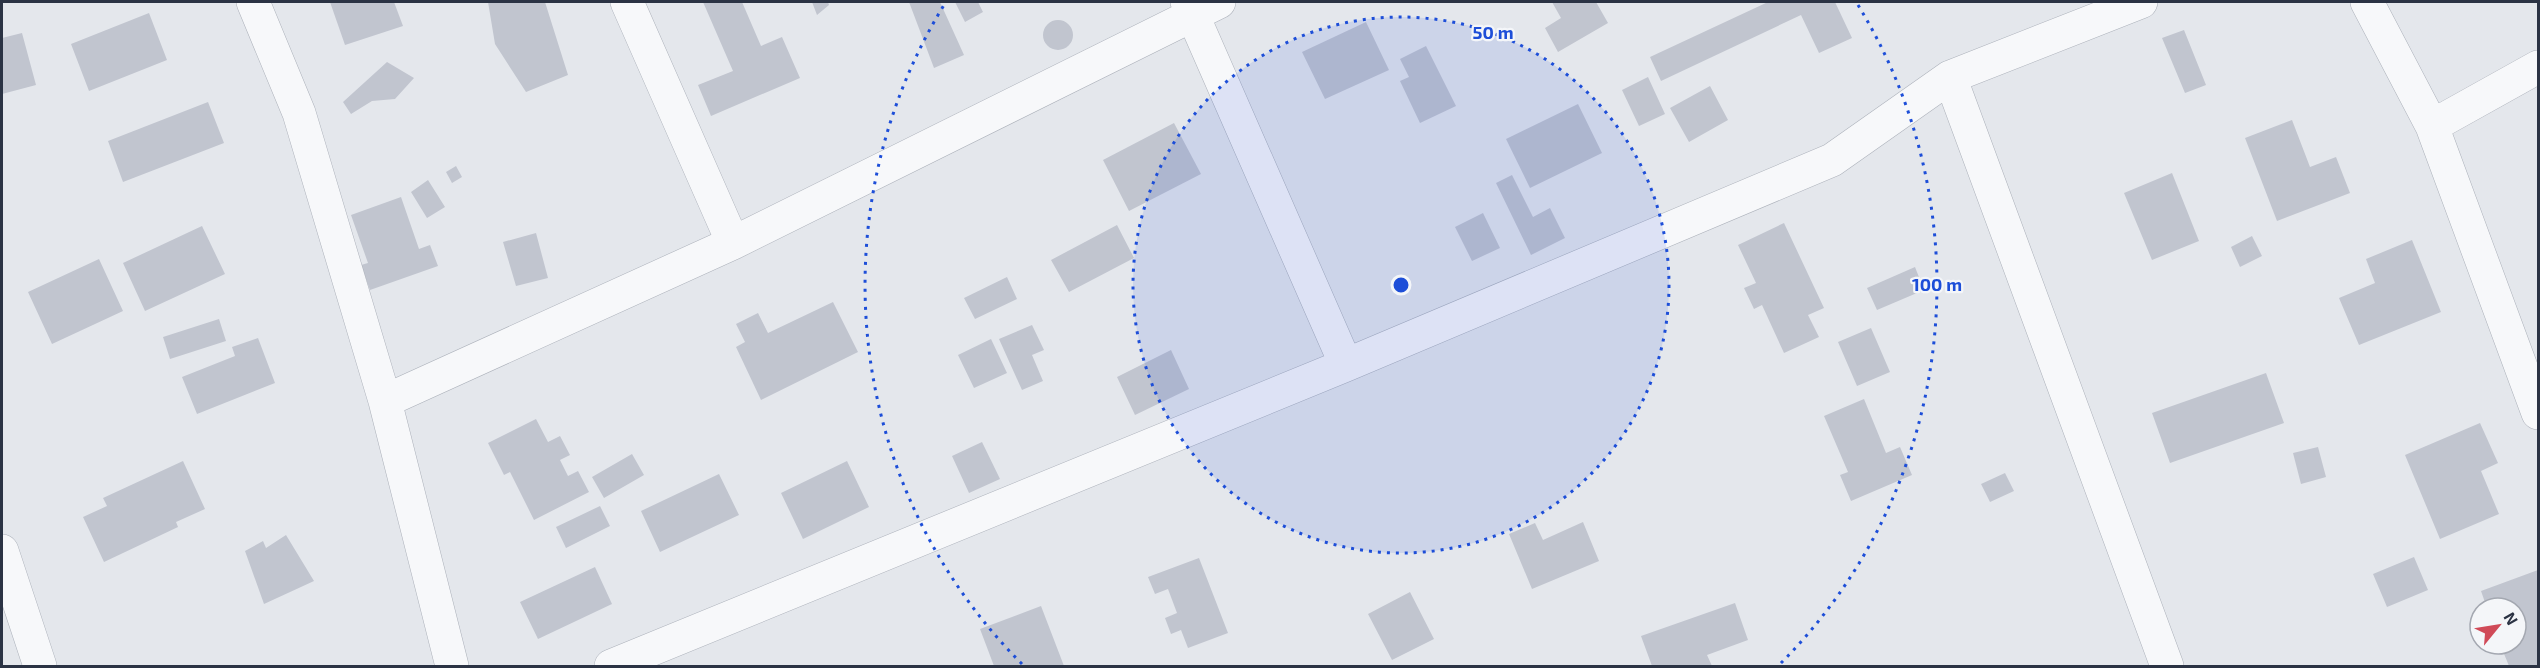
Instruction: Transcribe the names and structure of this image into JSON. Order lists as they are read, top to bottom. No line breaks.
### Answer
{"north":"top right","rings":["50 m","100 m"]}
